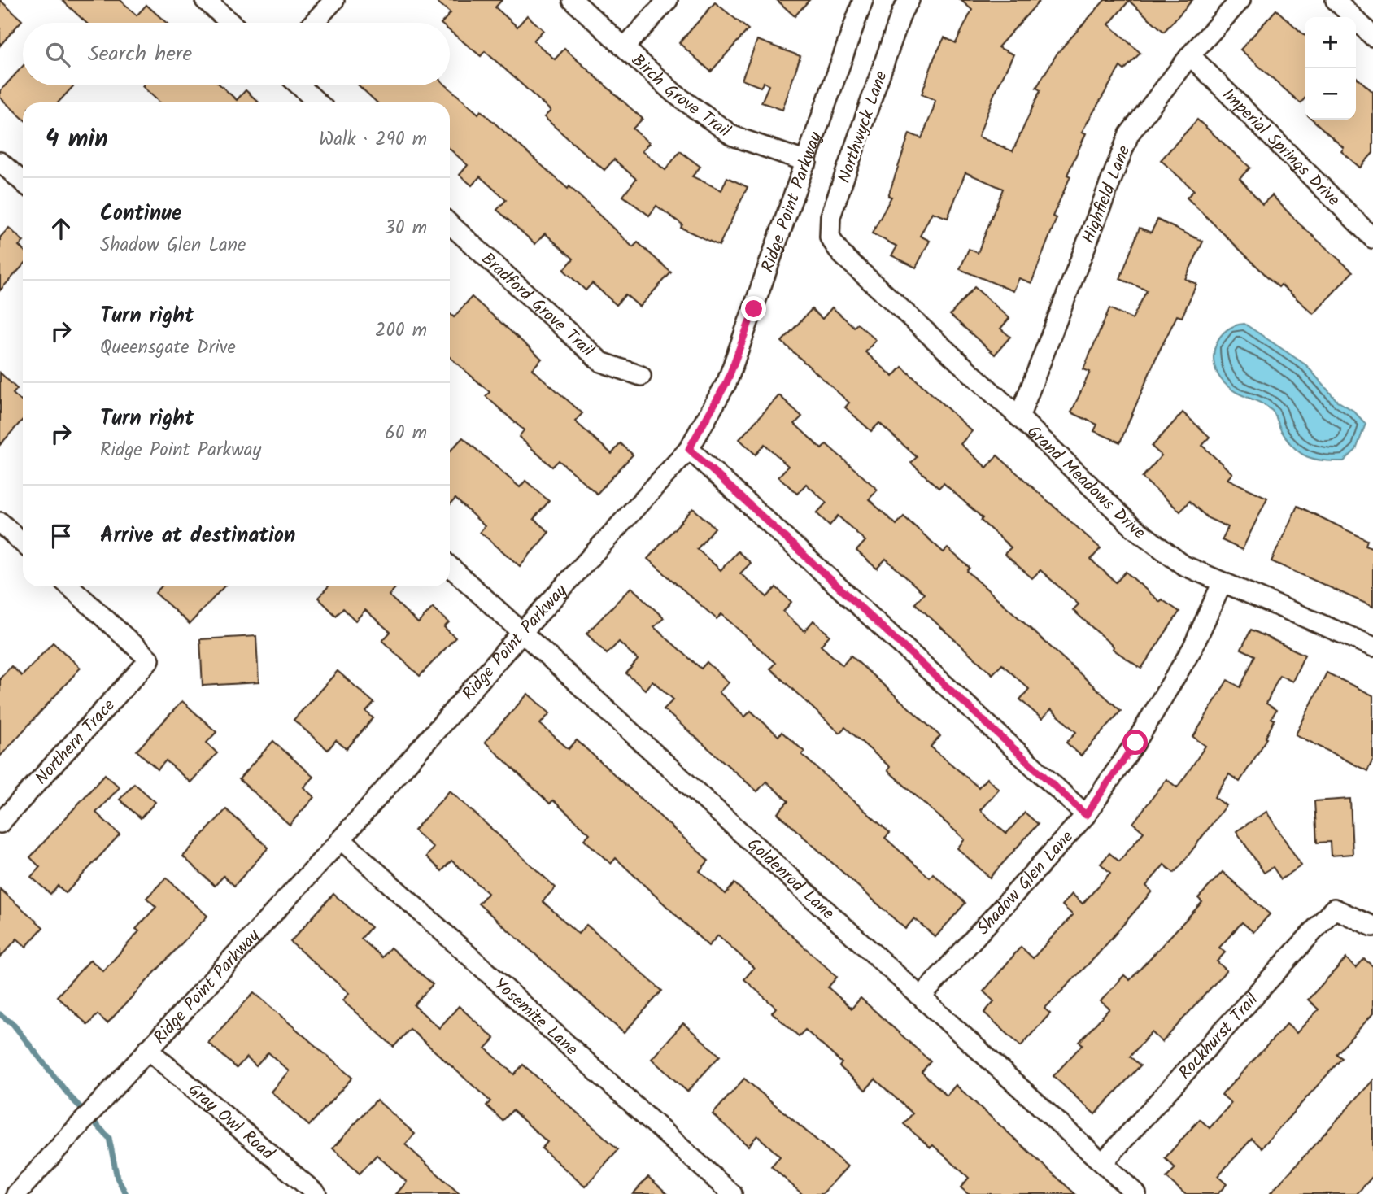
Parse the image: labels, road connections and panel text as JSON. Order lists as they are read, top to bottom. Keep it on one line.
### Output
{"streets":{"street":["Birch Grove Trail","Northwyck Lane","Imperial Springs Drive","Highfield Lane","Ridge Point Parkway","Bradford Grove Trail","Grand Meadows Drive","Northern Trace","Goldenrod Lane","Shadow Glen Lane","Yosemite Lane","Rockhurst Trail","Gray Owl Road"]},"crossings":[["Birch Grove Trail","Ridge Point Parkway"],["Northwyck Lane","Grand Meadows Drive"],["Imperial Springs Drive","Highfield Lane"],["Highfield Lane","Grand Meadows Drive"],["Ridge Point Parkway","Goldenrod Lane"],["Ridge Point Parkway","Yosemite Lane"],["Ridge Point Parkway","Gray Owl Road"],["Grand Meadows Drive","Shadow Glen Lane"],["Goldenrod Lane","Shadow Glen Lane"],["Goldenrod Lane","Rockhurst Trail"]],"page":{"map_buttons":["+","−"],"search":"Search here","heading":["4 min","Walk · 290 m"],"list":[["Continue","Shadow Glen Lane","30 m"],["Turn right","Queensgate Drive","200 m"],["Turn right","Ridge Point Parkway","60 m"],"Arrive at destination"]}}
